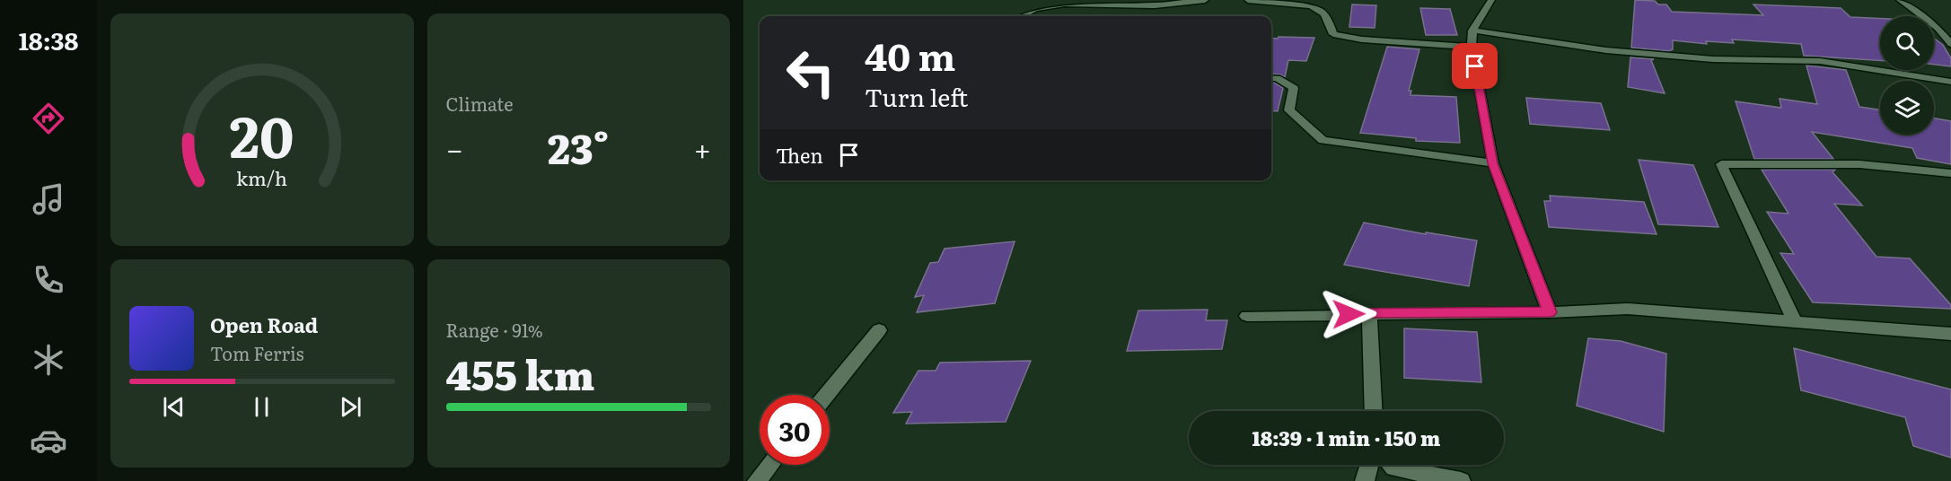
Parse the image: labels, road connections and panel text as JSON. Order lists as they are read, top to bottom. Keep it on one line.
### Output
{"page":{"tabs":"18:38","tile":["Climate",["Range · 91%","455 km"]],"turn":["40 m","Turn left"],"heat":["−","23°","+"],"then":"Then","song":["Open Road","Tom Ferris"],"limit":"30","trip":"18:39 · 1 min · 150 m","gauge":["20","km/h"]}}
